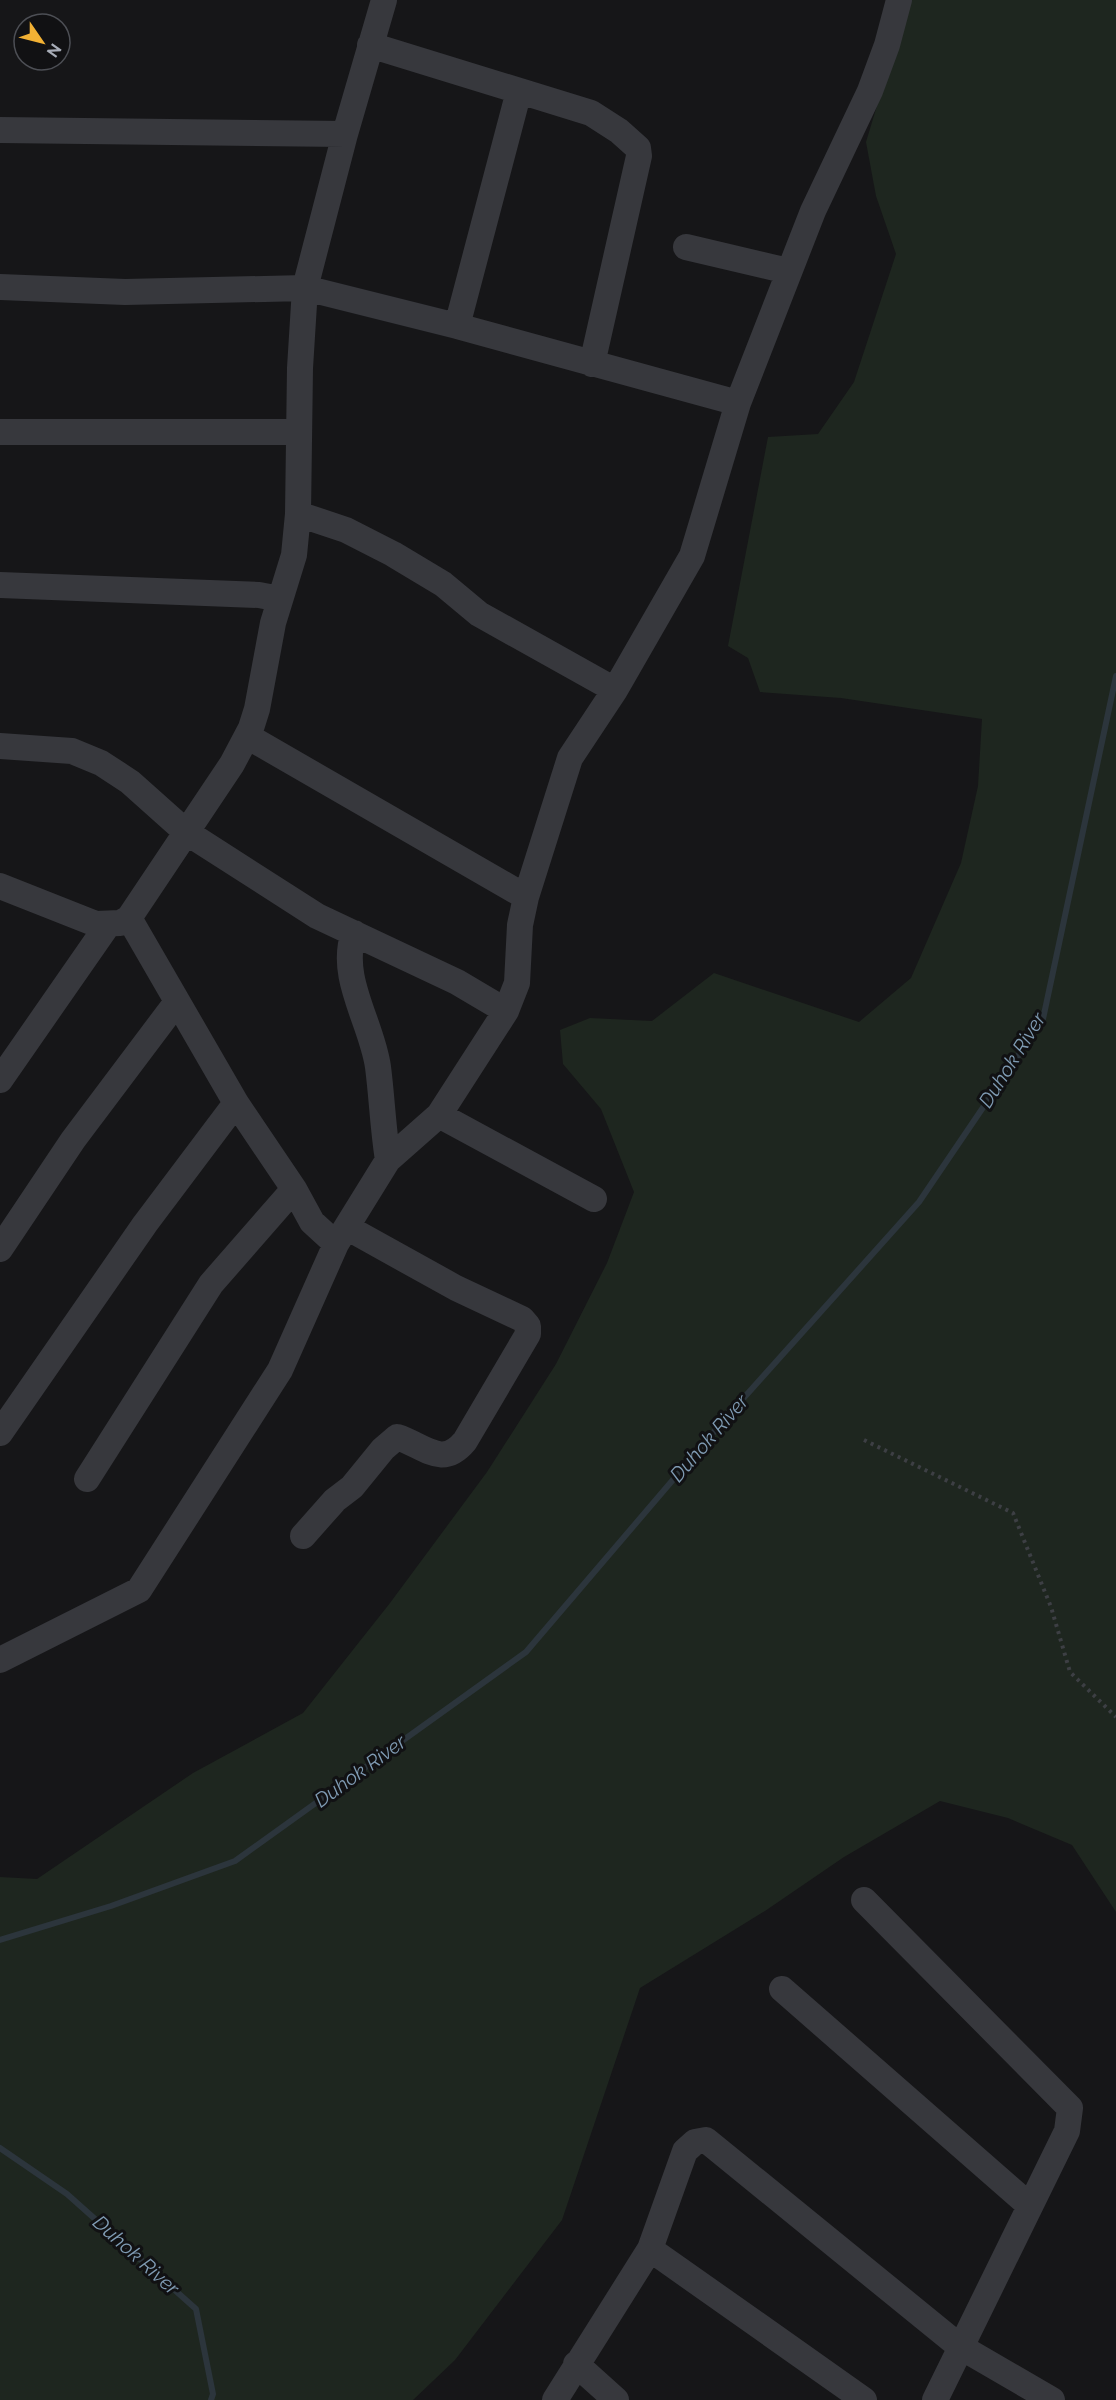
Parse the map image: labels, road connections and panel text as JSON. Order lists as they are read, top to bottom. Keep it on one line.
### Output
{"water":["Duhok River"],"north":"bottom right"}
